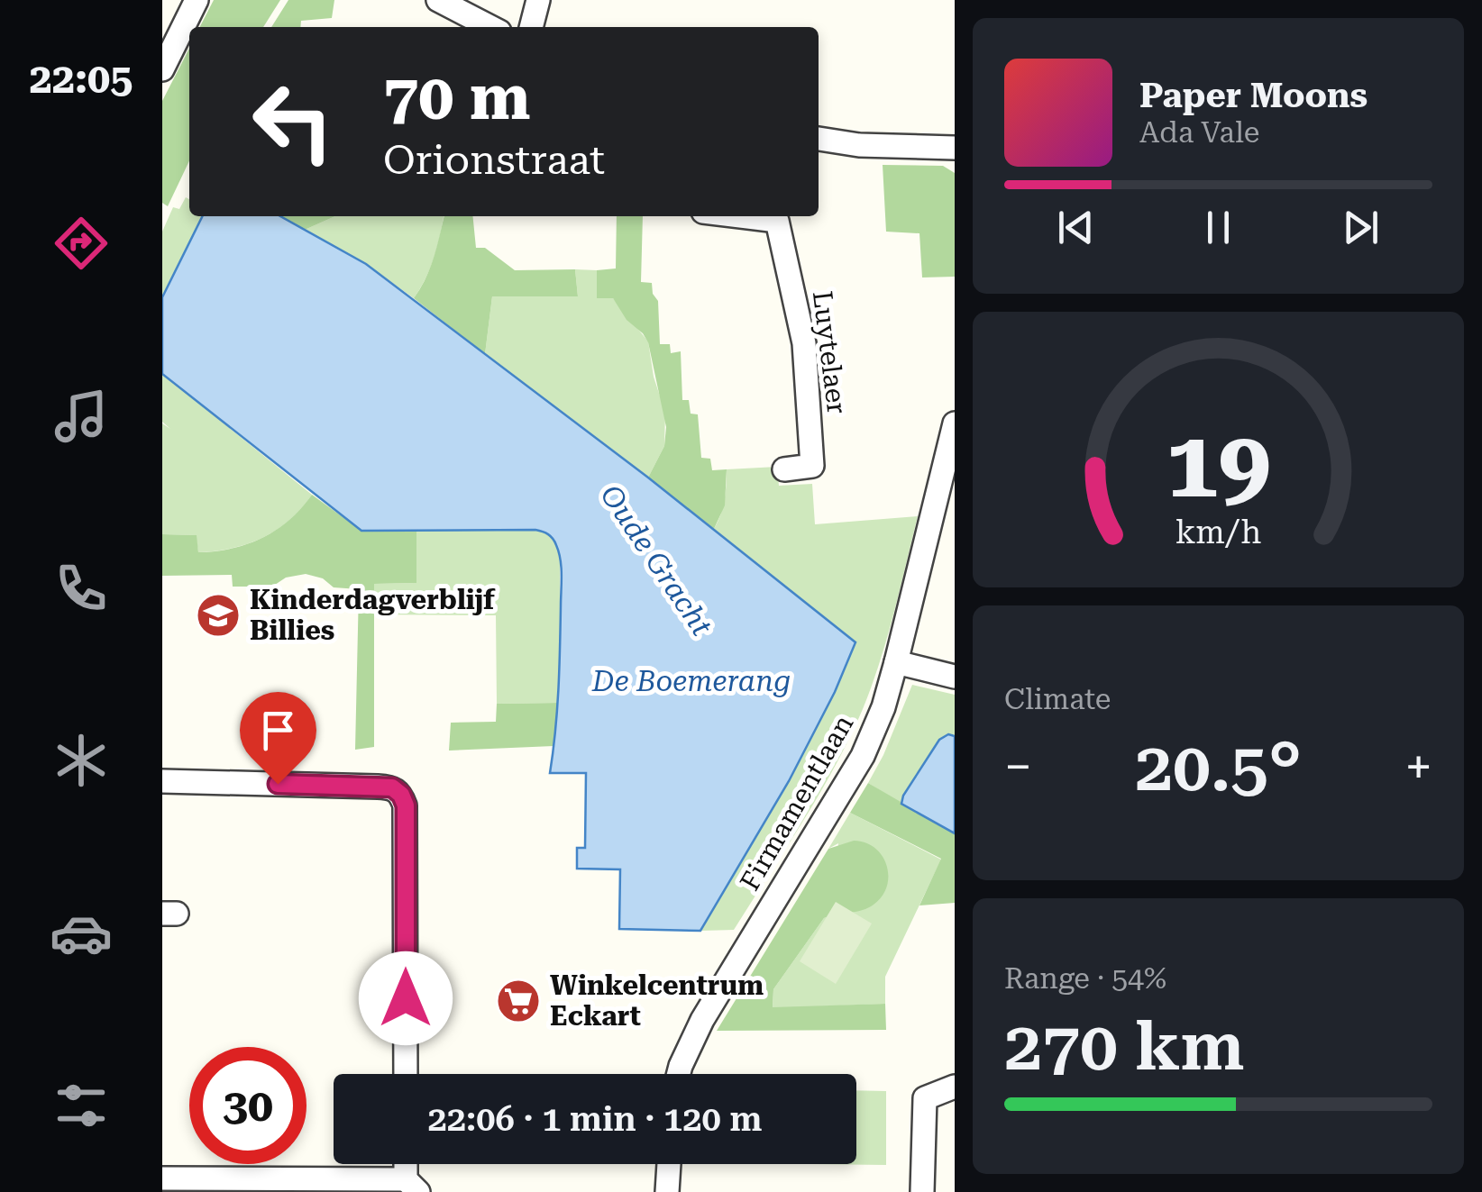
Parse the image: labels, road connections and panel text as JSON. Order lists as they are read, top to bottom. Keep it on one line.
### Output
{"streets":{"street":["Luytelaer","Firmamentlaan"]},"water":["Oude Gracht","De Boemerang"],"places":{"school or university":["Kinderdagverblijf Billies"],"supermarket":["Winkelcentrum Eckart"]},"page":{"tabs":"22:05","turn":["70 m","Orionstraat"],"song":["Paper Moons","Ada Vale"],"tile":["Climate",["Range · 54%","270 km"]],"heat":["−","20.5°","+"],"limit":"30","trip":"22:06 · 1 min · 120 m","gauge":["19","km/h"]}}
